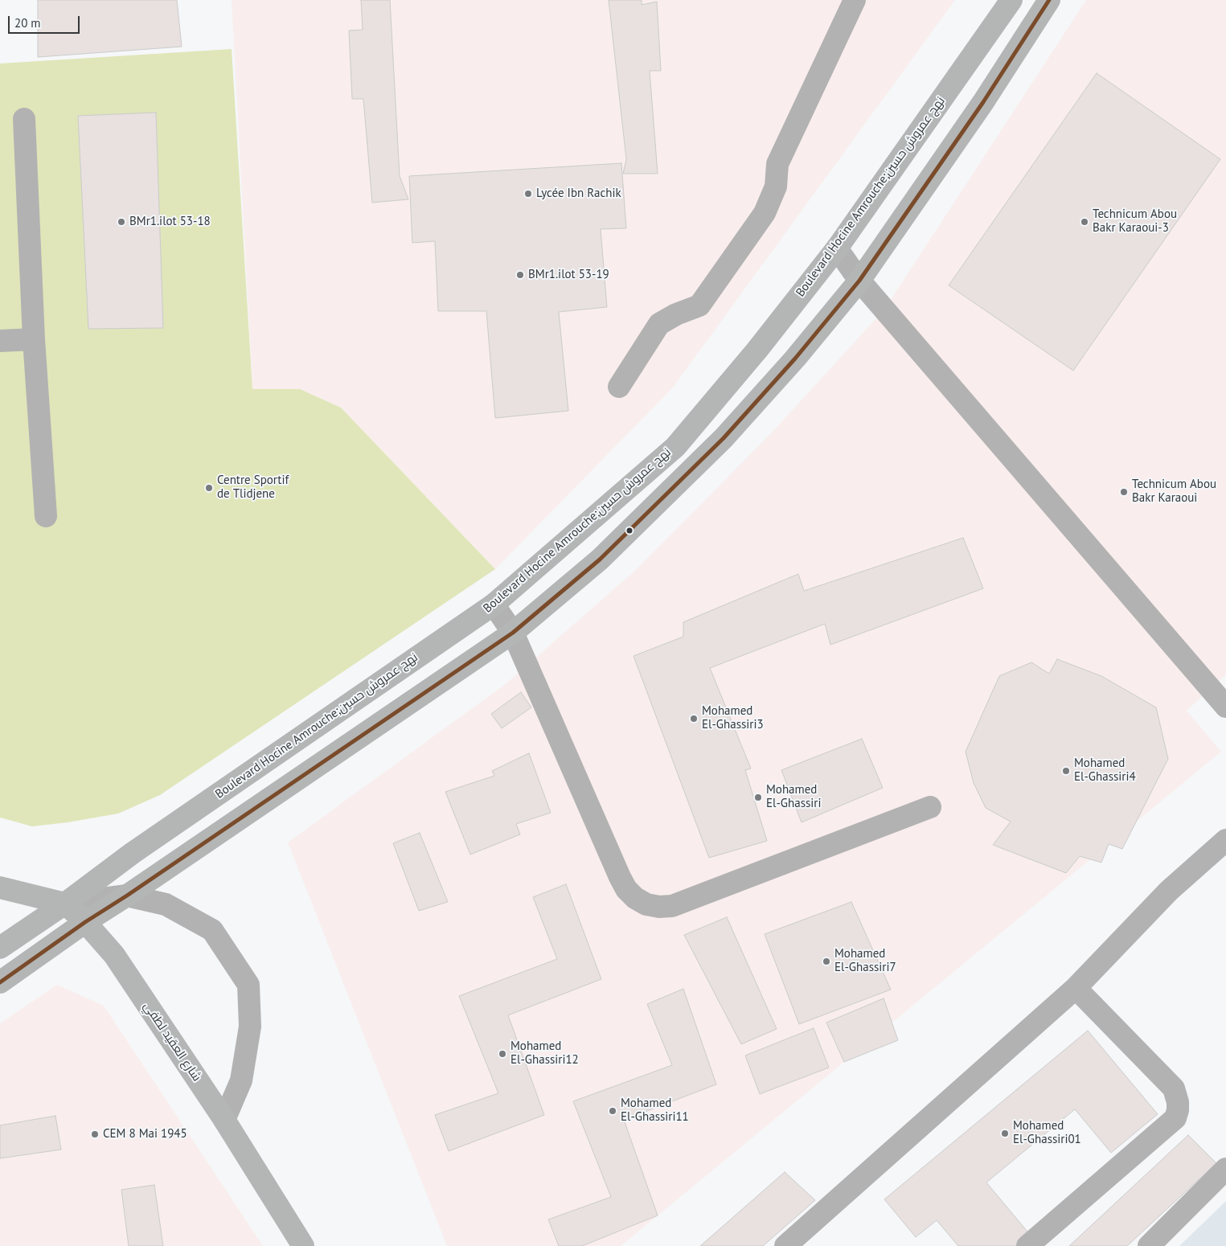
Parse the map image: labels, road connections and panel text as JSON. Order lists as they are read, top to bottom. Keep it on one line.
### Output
{"streets":{"main road":["Boulevard Hocine Amrouche;نهج عمروش حسين","شارع العقيد لطفي"]},"crossings":[["Boulevard Hocine Amrouche;نهج عمروش حسين","شارع العقيد لطفي"]],"places":["Lycée Ibn Rachik","BMr1.ilot 53-18","Technicum Abou Bakr Karaoui-3","BMr1.ilot 53-19","Centre Sportif de Tlidjene","Technicum Abou Bakr Karaoui","Mohamed El-Ghassiri3","Mohamed El-Ghassiri4","Mohamed El-Ghassiri","Mohamed El-Ghassiri7","Mohamed El-Ghassiri12","Mohamed El-Ghassiri11","Mohamed El-Ghassiri01","CEM 8 Mai 1945"],"scale_bar":"20 m"}
